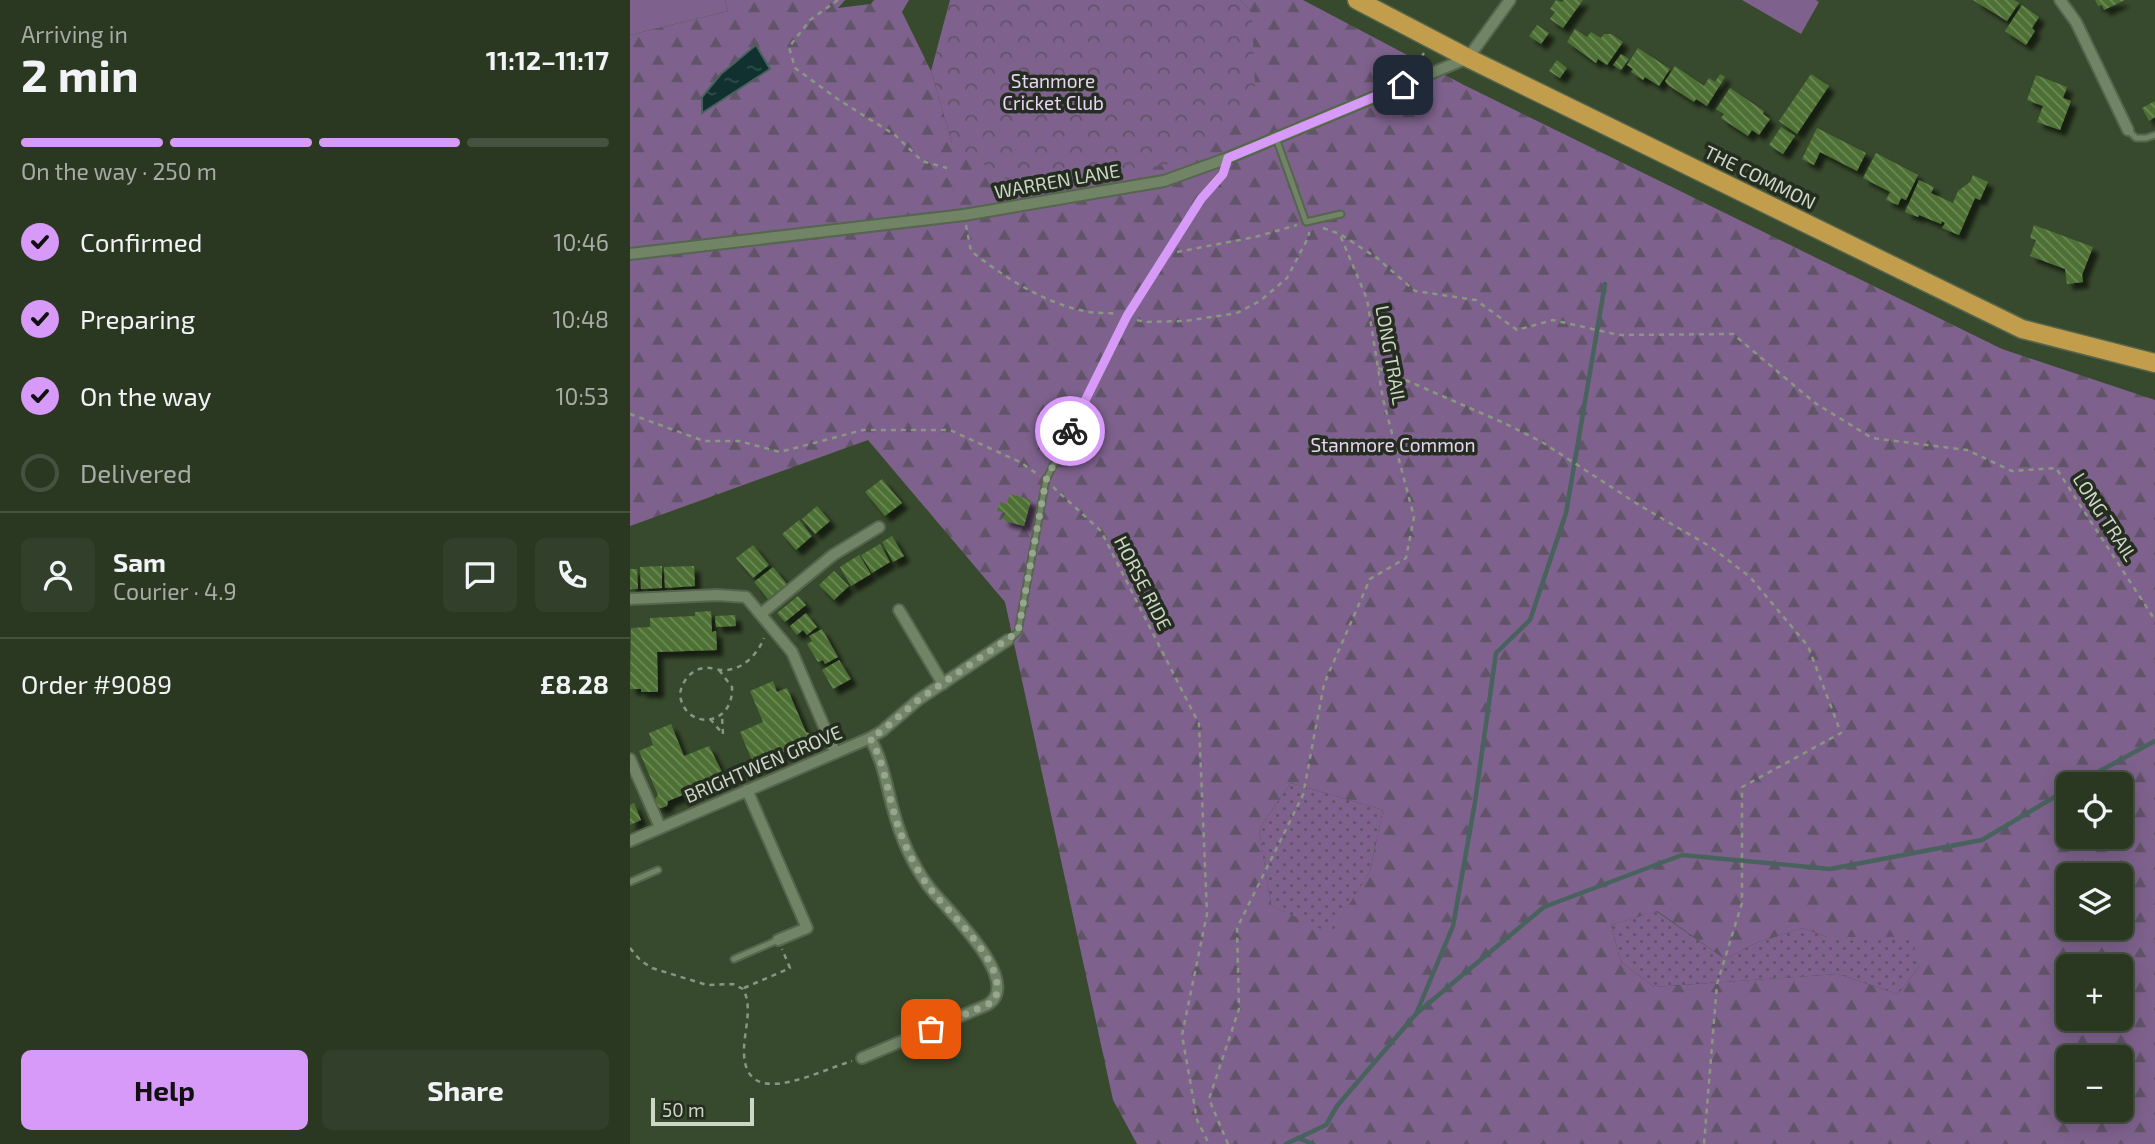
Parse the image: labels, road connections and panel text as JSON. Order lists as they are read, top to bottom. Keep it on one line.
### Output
{"streets":{"main road":["THE COMMON"],"street":["WARREN LANE","BRIGHTWEN GROVE"],"path":["LONG TRAIL","HORSE RIDE"]},"crossings":[["THE COMMON","WARREN LANE"]],"parks":["Stanmore Cricket Club","Stanmore Common"],"scale_bar":"50 m","page":{"heading":["2 min","Arriving in","11:12–11:17"],"panel":["Sam","Courier · 4.9","Order #9089","£8.28"],"bar":"On the way · 250 m","list":[["Confirmed","10:46"],["Preparing","10:48"],["On the way","10:53"],"Delivered"],"map_buttons":["+","−"],"buttons":["Help","Share"],"scale":"50 m"}}
